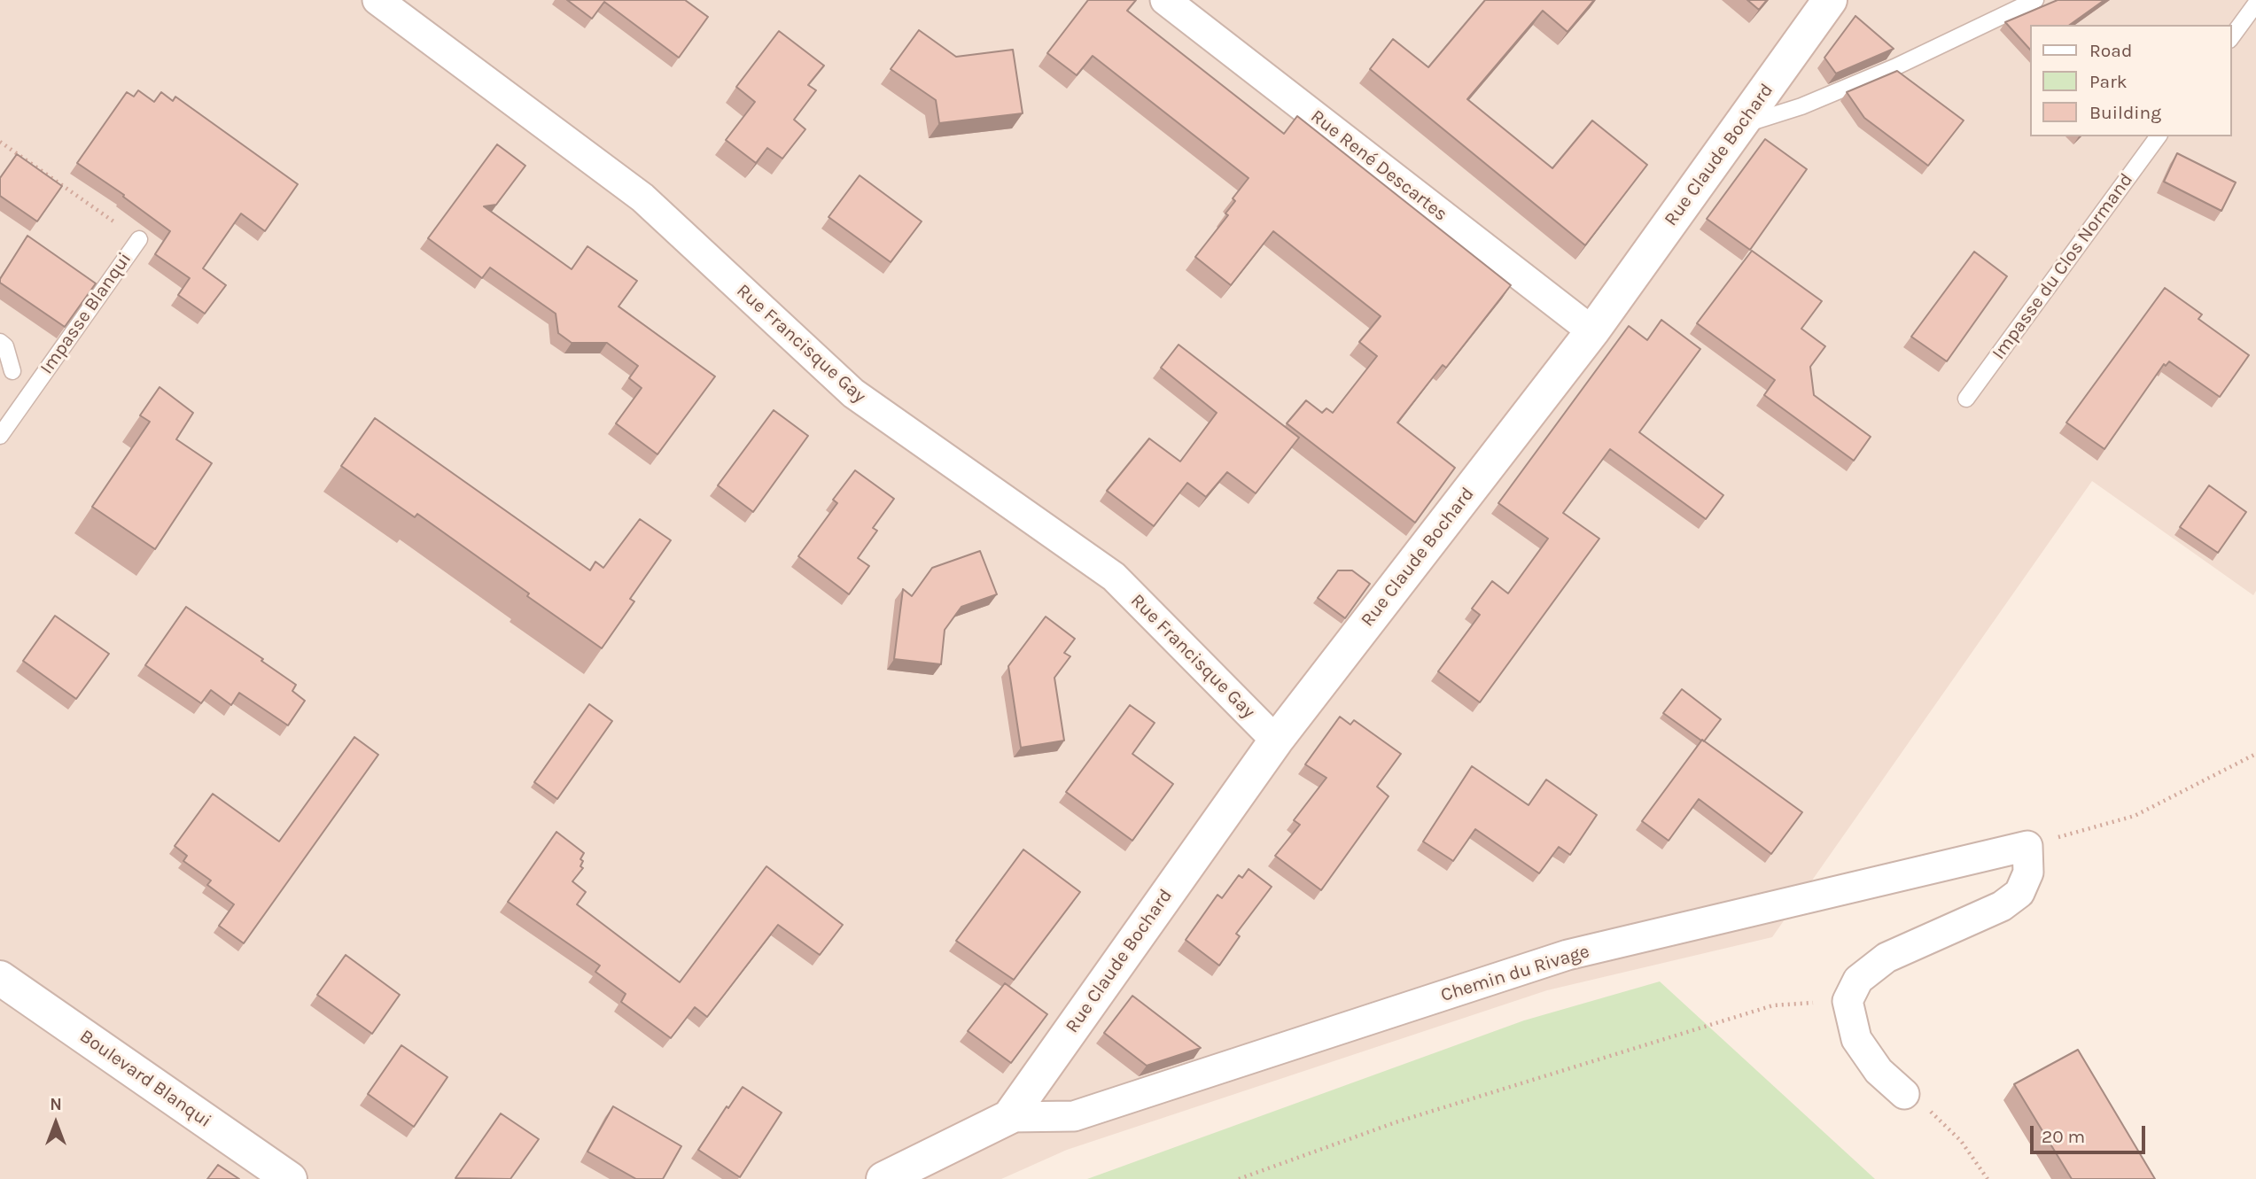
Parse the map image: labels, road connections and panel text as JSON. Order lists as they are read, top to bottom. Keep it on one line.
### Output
{"streets":{"main road":["Rue Claude Bochard","Boulevard Blanqui"],"street":["Rue René Descartes","Rue Francisque Gay","Chemin du Rivage"],"lane":["Impasse du Clos Normand","Impasse Blanqui"]},"crossings":[["Rue Claude Bochard","Rue René Descartes"],["Rue Claude Bochard","Rue Francisque Gay"],["Rue Claude Bochard","Chemin du Rivage"]],"legend":["Road","Park","Building"],"scale_bar":"20 m","north":"top"}
